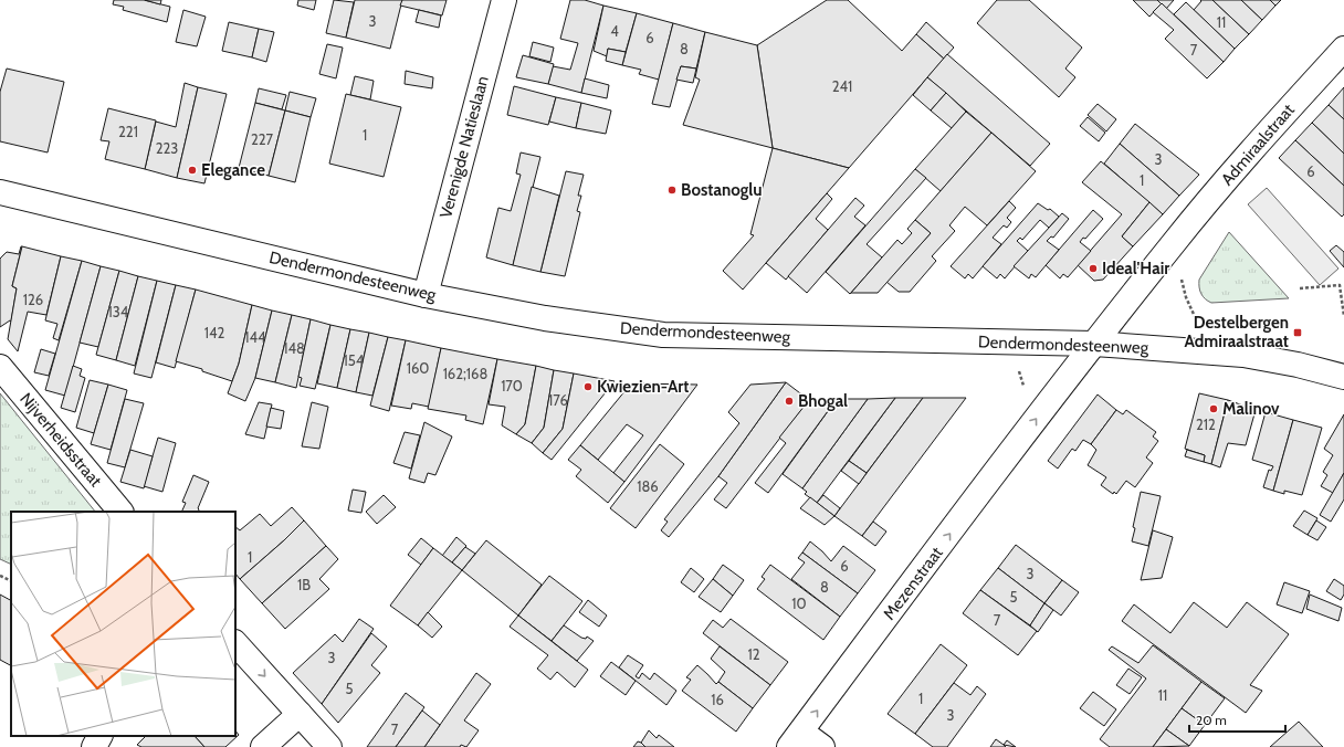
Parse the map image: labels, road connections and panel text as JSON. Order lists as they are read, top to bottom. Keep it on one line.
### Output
{"streets":{"street":["Admiraalstraat","Verenigde Natieslaan","Dendermondesteenweg","Nijverheidsstraat","Mezenstraat"]},"crossings":[["Admiraalstraat","Dendermondesteenweg"],["Admiraalstraat","Mezenstraat"],["Verenigde Natieslaan","Dendermondesteenweg"],["Dendermondesteenweg","Mezenstraat"]],"one_way":["Mezenstraat"],"places":{"other":["Elegance","Bostanoglu","Ideal'Hair","Kwiezien-Art","Bhogal","Malinov"],"transit":["Destelbergen Admiraalstraat"]},"house_numbers":["3","11","4","6","8","7","241","221","1","227","223","3","6","1","126","134","142","144","148","154","160","162;168","170","176","212","186","1","6","3","1B","8","5","10","7","12","3","5","11","1","16","3","7"],"scale_bar":"20 m"}
